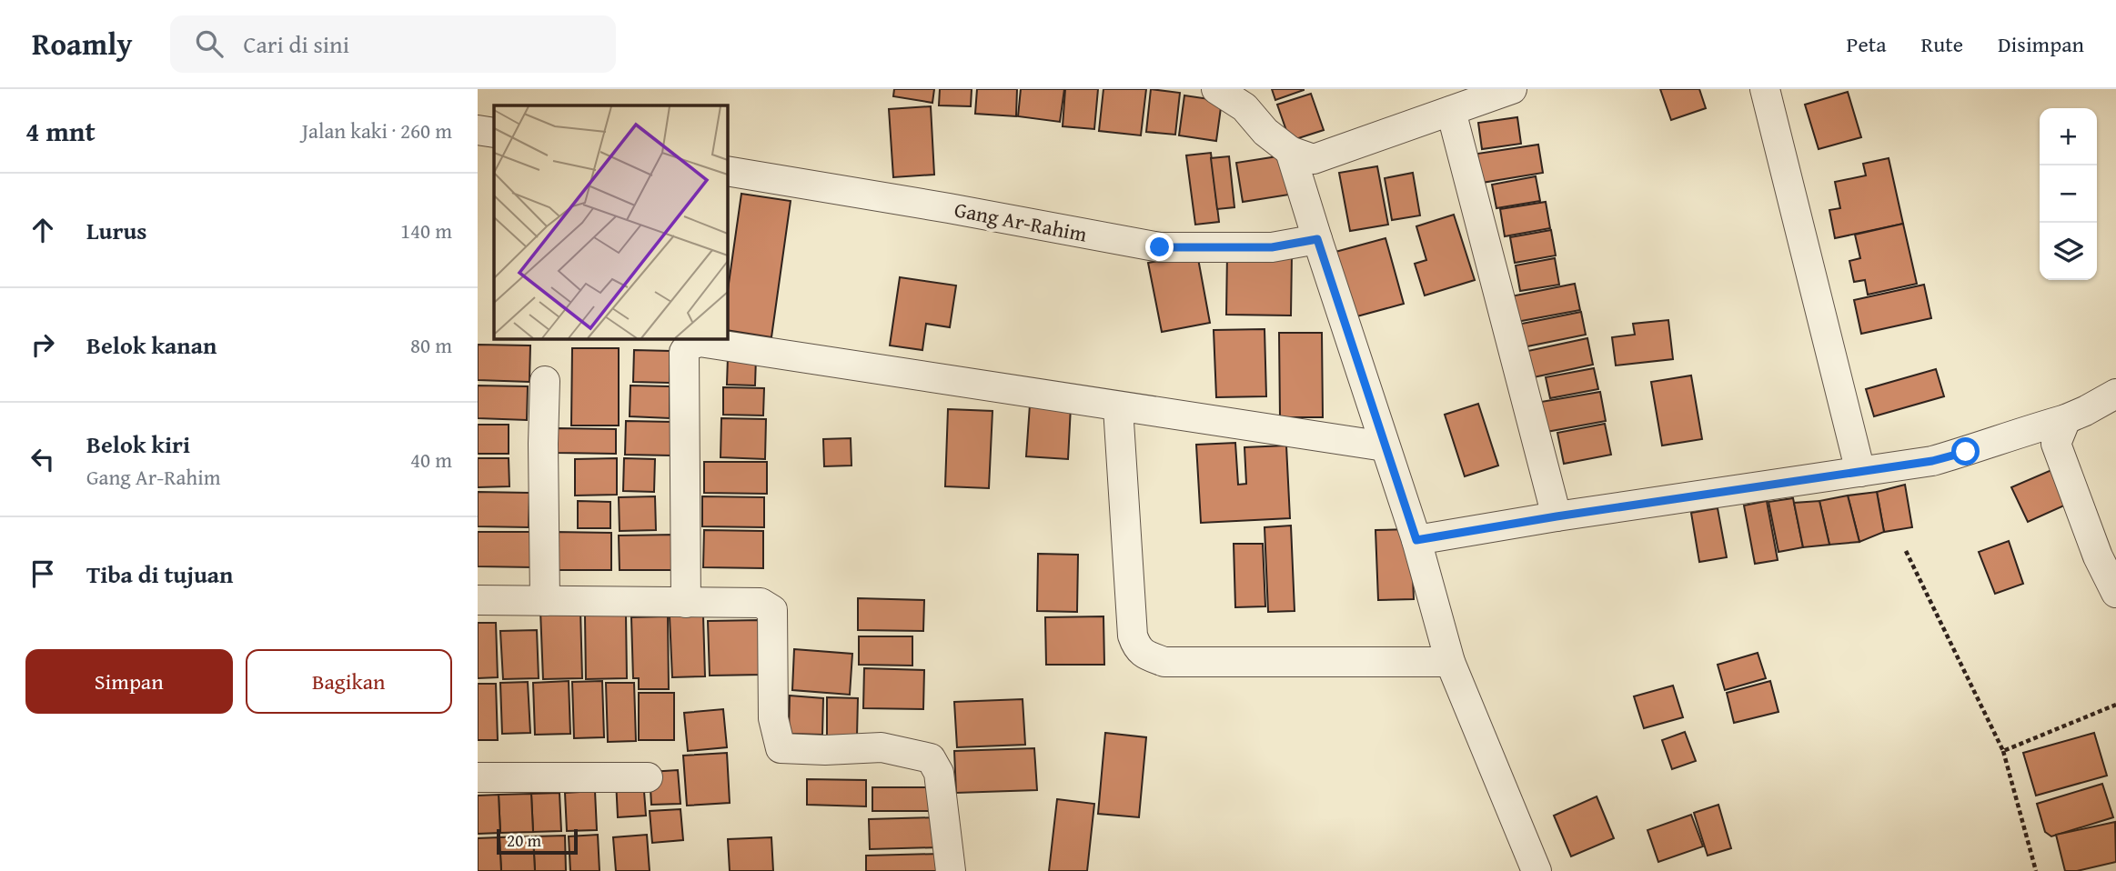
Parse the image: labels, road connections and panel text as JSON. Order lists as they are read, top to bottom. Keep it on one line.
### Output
{"streets":{"street":["Gang Ar-Rahim"]},"scale_bar":"20 m","page":{"header":"Roamly","search":"Cari di sini","nav":["Peta","Rute","Disimpan"],"heading":["4 mnt","Jalan kaki · 260 m"],"map_buttons":["+","−"],"list":[["Lurus","140 m"],["Belok kanan","80 m"],["Belok kiri","Gang Ar-Rahim","40 m"],"Tiba di tujuan"],"buttons":["Simpan","Bagikan"],"scale":"20 m"}}
